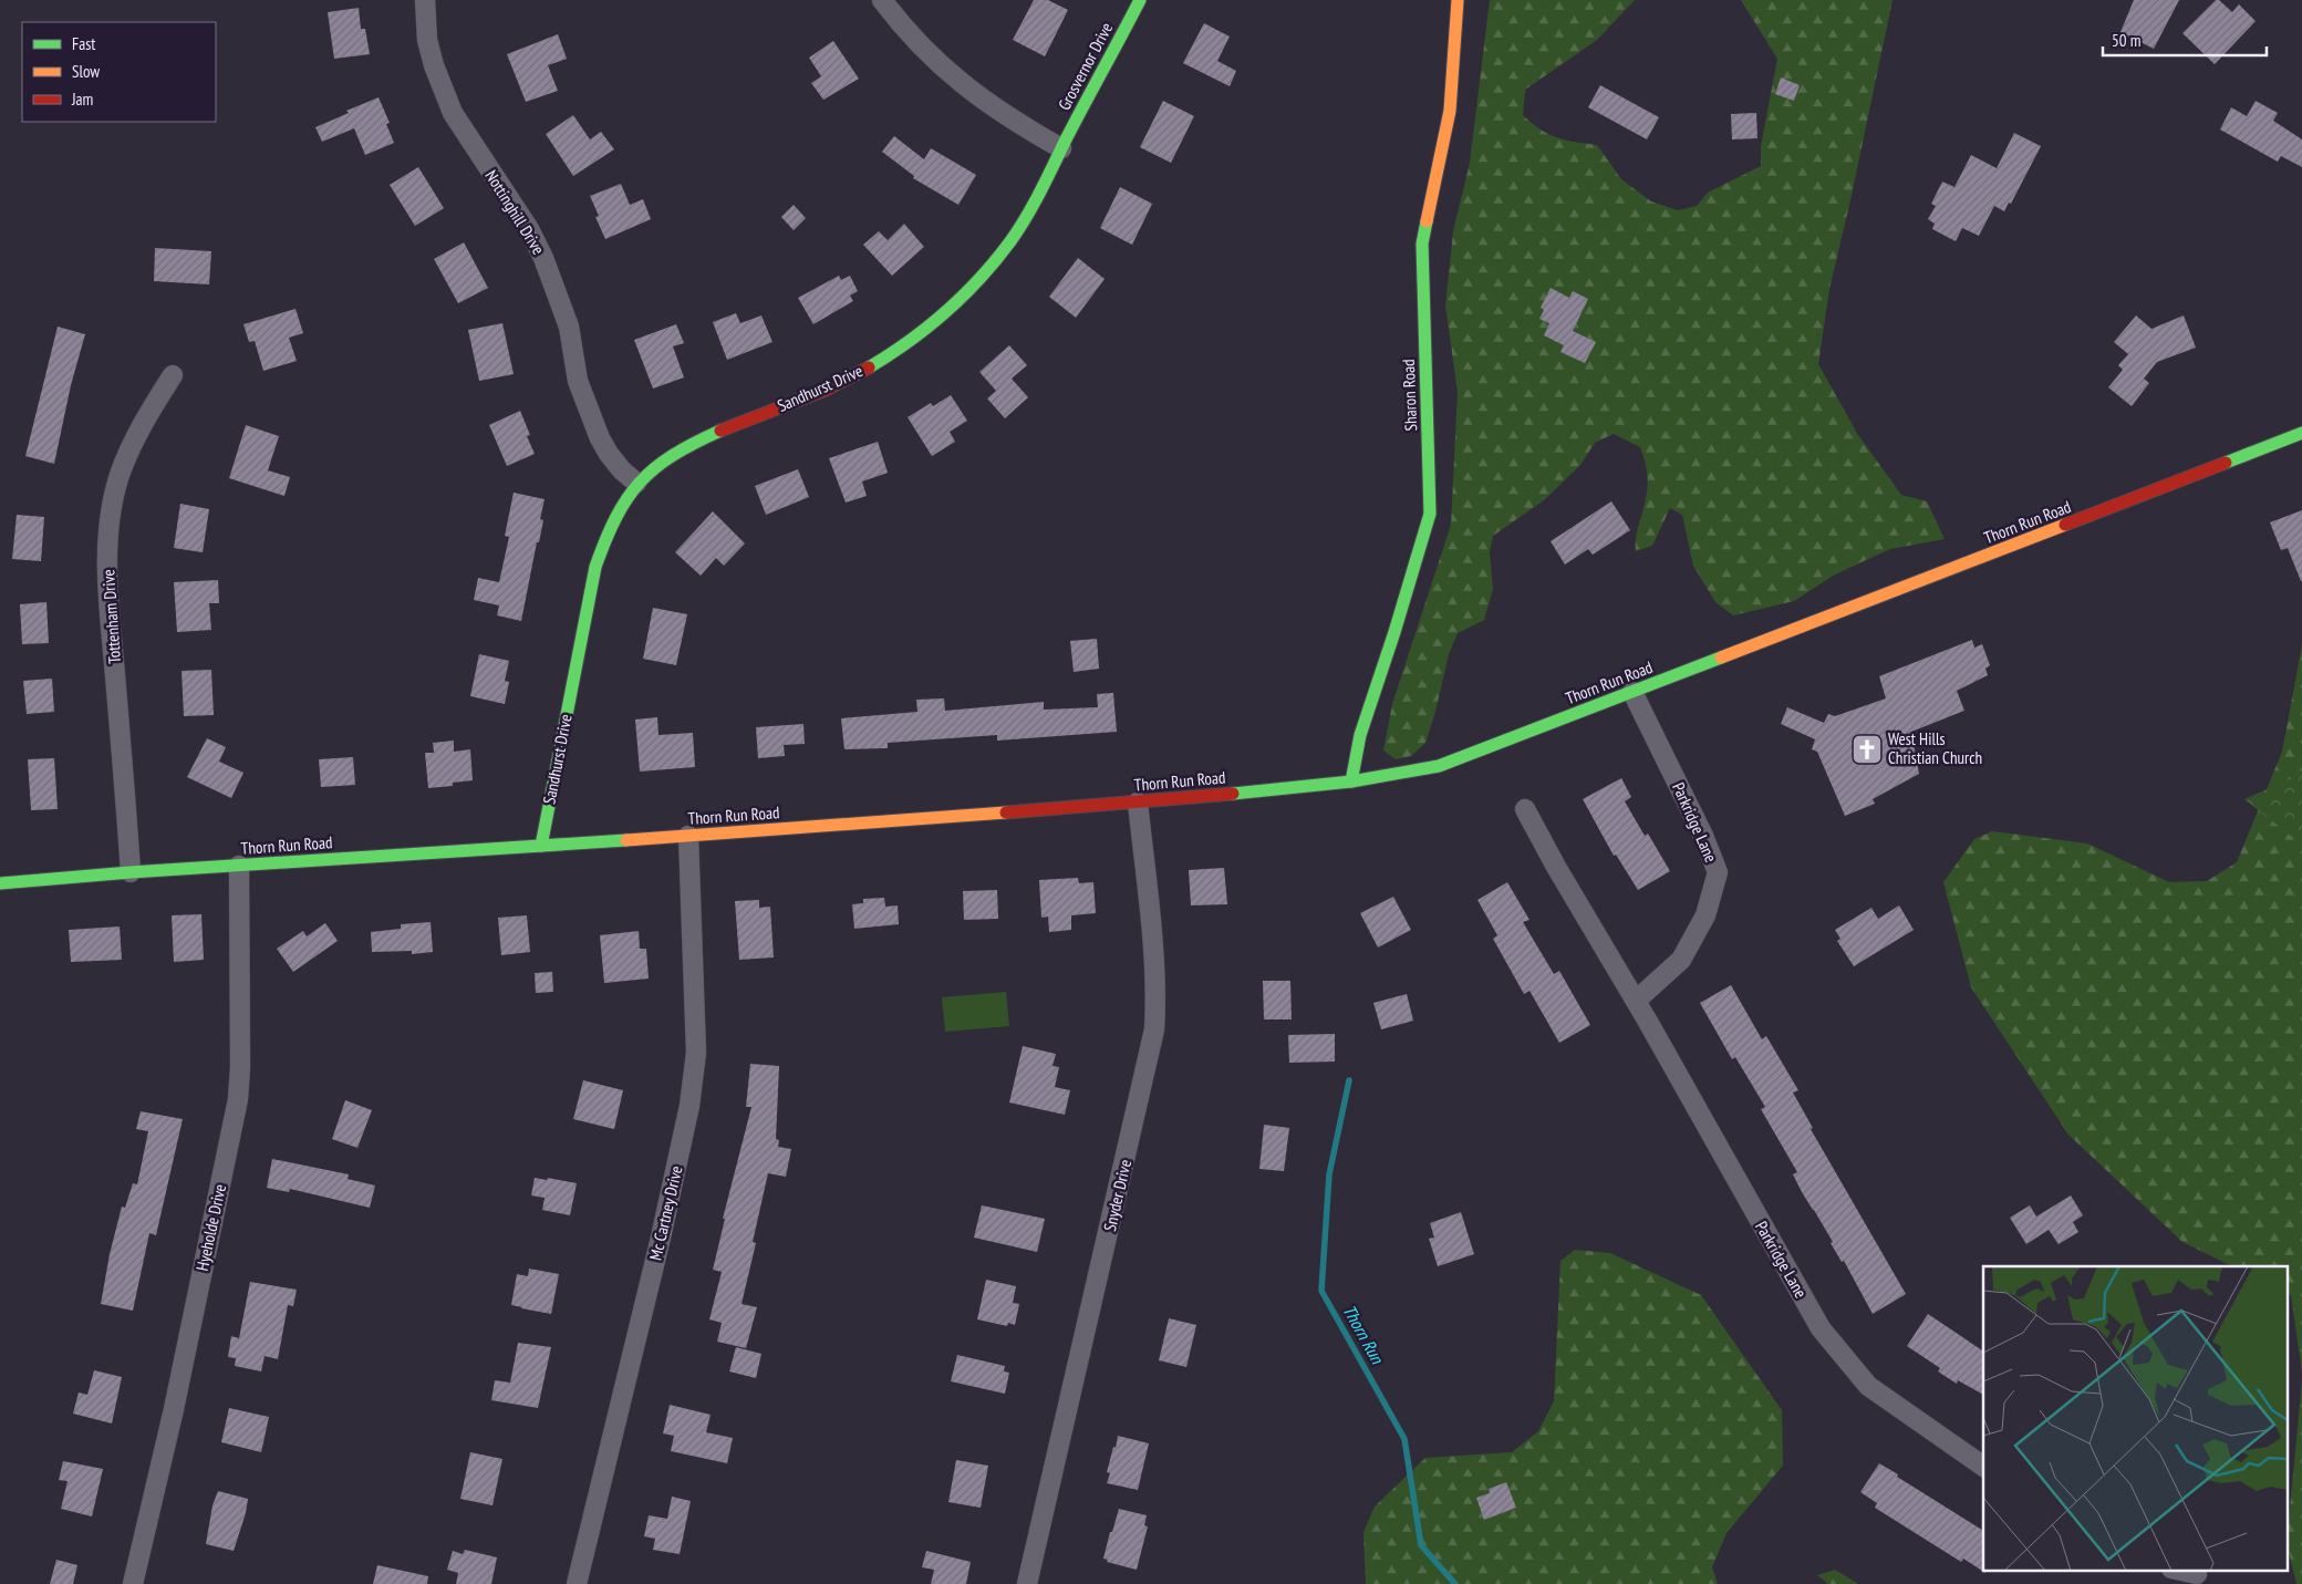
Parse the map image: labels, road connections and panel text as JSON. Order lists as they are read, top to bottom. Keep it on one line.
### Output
{"streets":{"street":["Grosvernor Drive","Nottinghill Drive","Sandhurst Drive","Sharon Road","Thorn Run Road","Tottenham Drive","Parkridge Lane","Snyder Drive","Mc Cartney Drive","Hyeholde Drive"]},"crossings":[["Grosvernor Drive","Sandhurst Drive"],["Nottinghill Drive","Sandhurst Drive"],["Sandhurst Drive","Thorn Run Road"],["Sharon Road","Thorn Run Road"],["Thorn Run Road","Tottenham Drive"],["Thorn Run Road","Parkridge Lane"],["Thorn Run Road","Snyder Drive"],["Thorn Run Road","Mc Cartney Drive"],["Thorn Run Road","Hyeholde Drive"]],"water":["Thorn Run"],"places":{"church":["West Hills Christian Church"]},"legend":["Fast","Slow","Jam"],"scale_bar":"50 m"}
